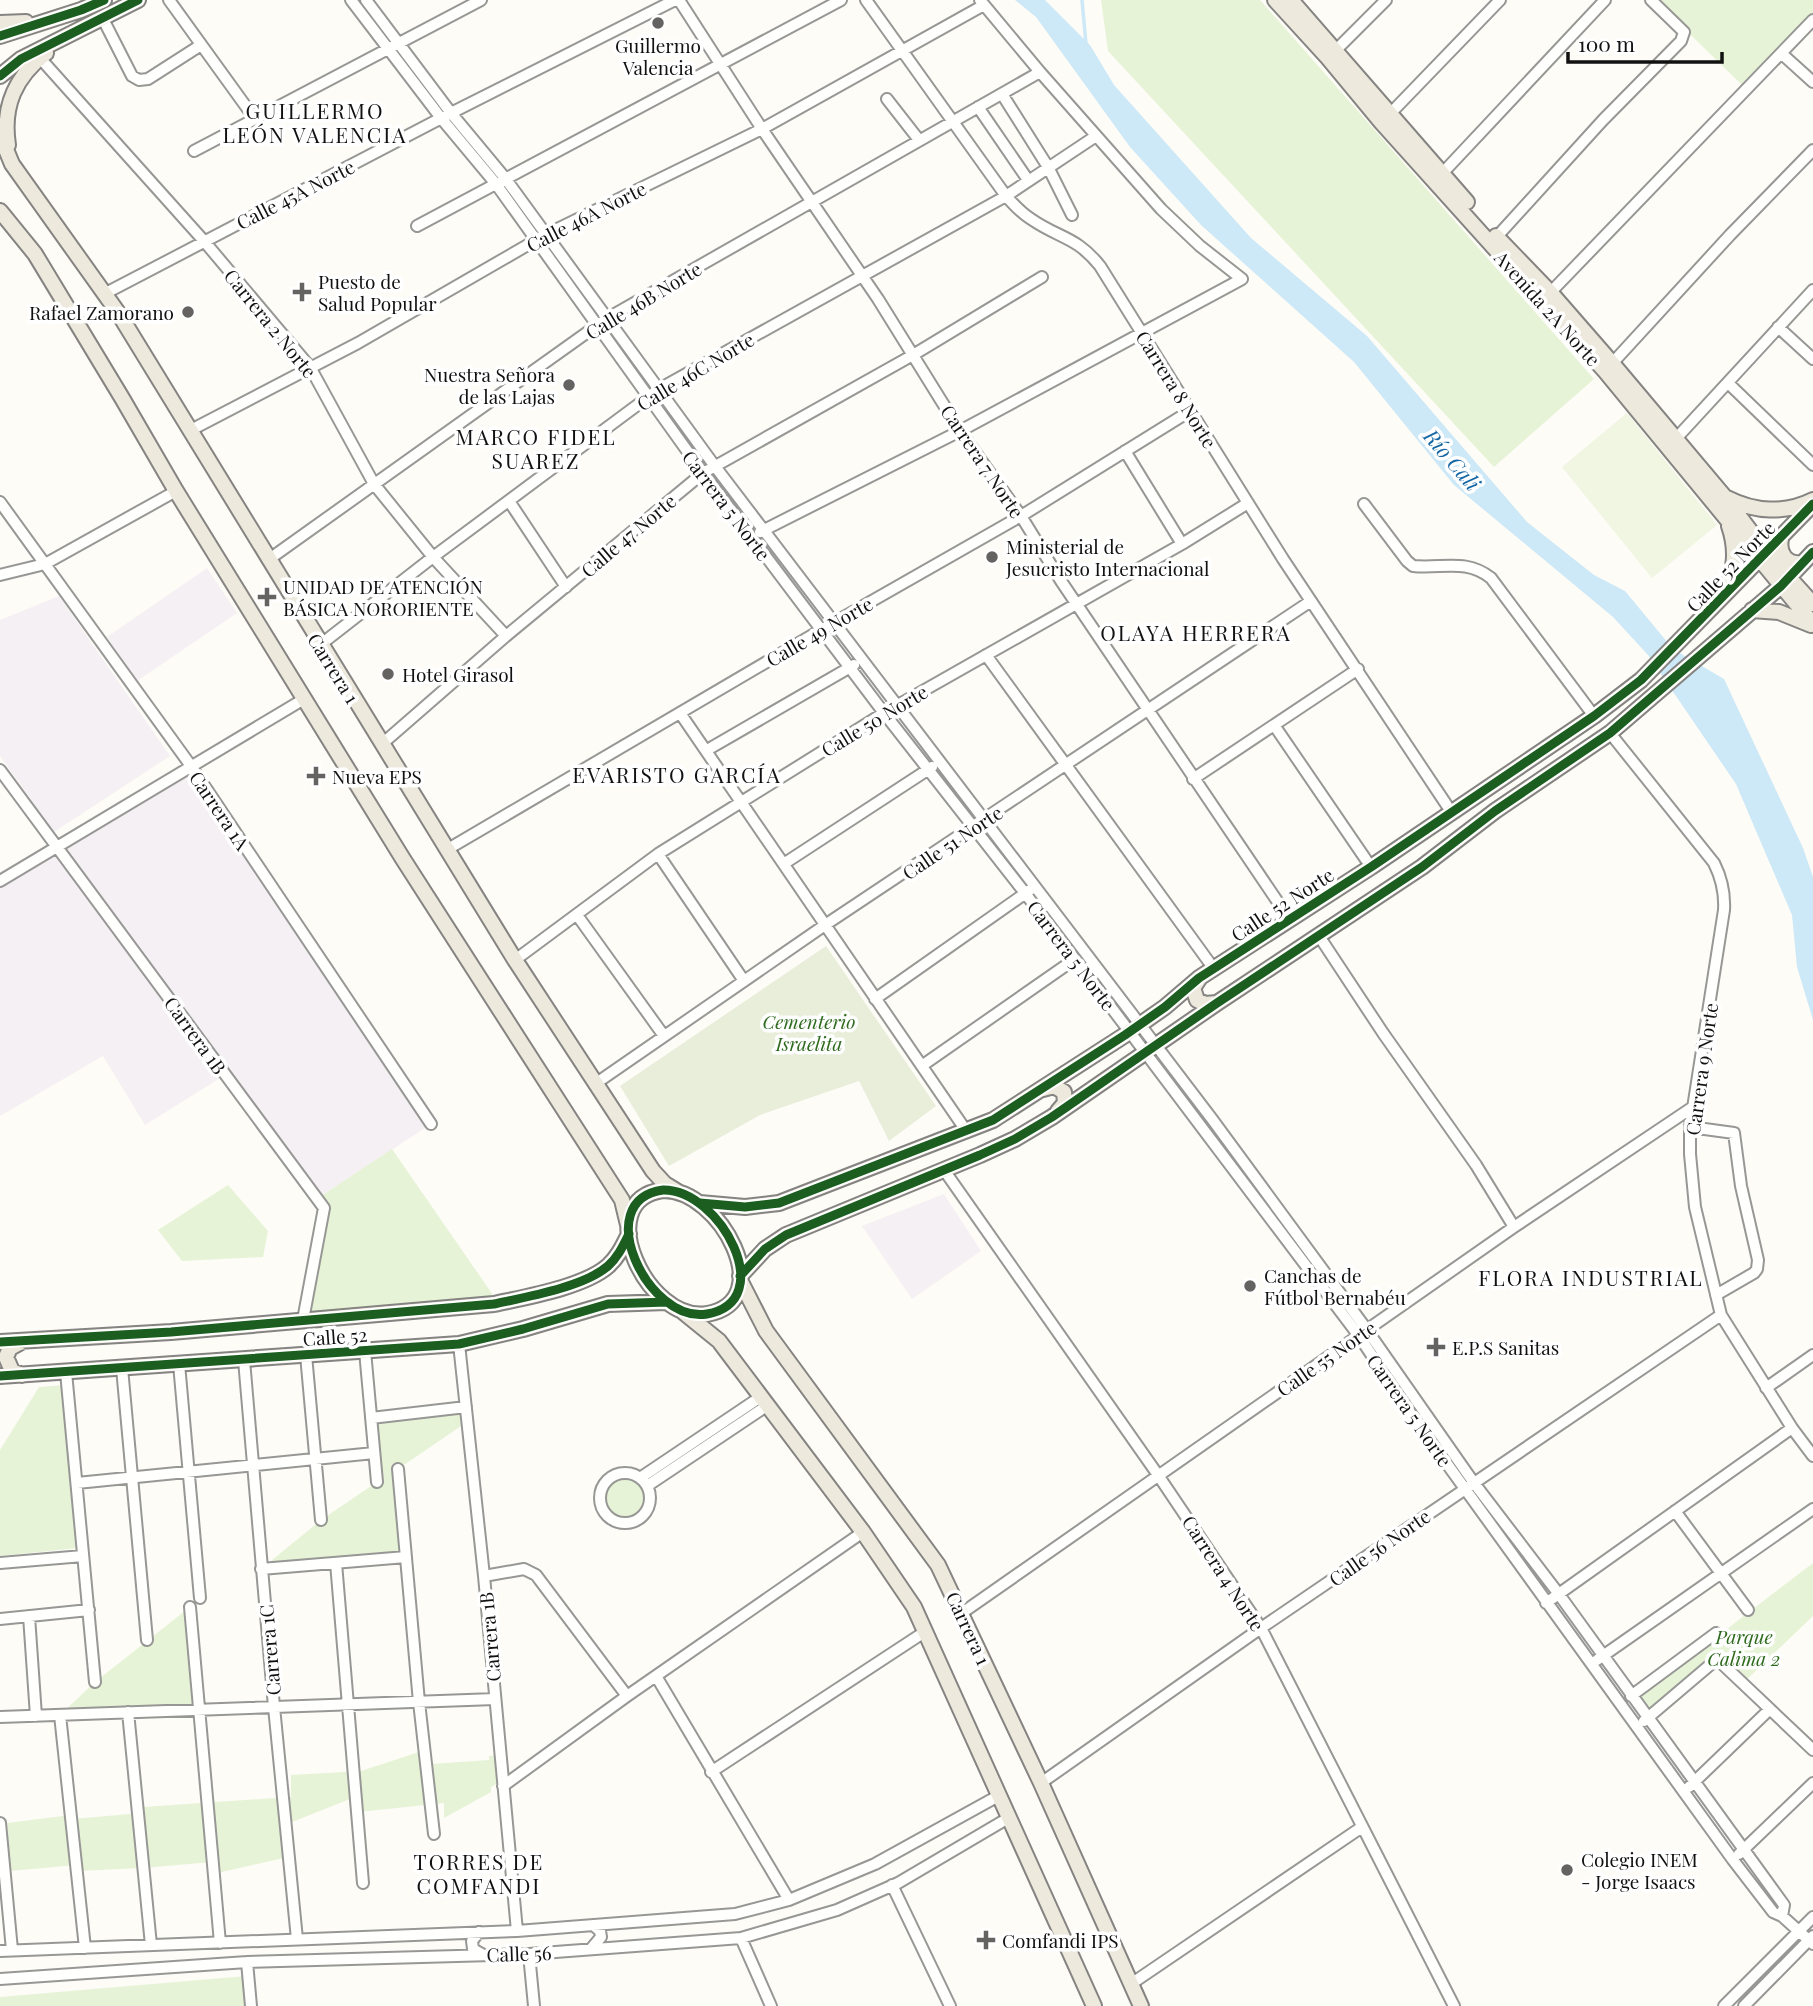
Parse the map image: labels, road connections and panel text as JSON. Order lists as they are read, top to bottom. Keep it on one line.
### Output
{"streets":{"main road":["Avenida 2A Norte","Calle 52 Norte","Carrera 1","Calle 52"],"street":["Calle 45A Norte","Calle 46A Norte","Calle 46B Norte","Carrera 2 Norte","Calle 46C Norte","Carrera 8 Norte","Carrera 7 Norte","Carrera 5 Norte","Calle 47 Norte","Calle 49 Norte","Calle 50 Norte","Carrera 1A","Calle 51 Norte","Carrera 1B","Carrera 9 Norte","Calle 55 Norte","Calle 56 Norte","Carrera 4 Norte","Carrera 1C","Calle 56"]},"crossings":[["Calle 45A Norte","Carrera 2 Norte"],["Calle 45A Norte","Carrera 7 Norte"],["Calle 45A Norte","Carrera 5 Norte"],["Calle 45A Norte","Carrera 1"],["Calle 46A Norte","Carrera 2 Norte"],["Calle 46A Norte","Carrera 8 Norte"],["Calle 46A Norte","Carrera 7 Norte"],["Calle 46A Norte","Carrera 5 Norte"],["Calle 46A Norte","Carrera 1"],["Calle 46B Norte","Carrera 2 Norte"],["Calle 46B Norte","Carrera 8 Norte"],["Calle 46B Norte","Carrera 7 Norte"],["Calle 46B Norte","Carrera 5 Norte"],["Calle 46B Norte","Carrera 1"],["Avenida 2A Norte","Calle 52 Norte"],["Carrera 2 Norte","Calle 46C Norte"],["Carrera 2 Norte","Calle 47 Norte"],["Calle 46C Norte","Carrera 8 Norte"],["Calle 46C Norte","Carrera 7 Norte"],["Calle 46C Norte","Carrera 5 Norte"],["Calle 46C Norte","Carrera 1"],["Carrera 8 Norte","Calle 52 Norte"],["Carrera 8 Norte","Calle 49 Norte"],["Carrera 8 Norte","Calle 50 Norte"],["Carrera 8 Norte","Calle 51 Norte"],["Carrera 7 Norte","Calle 47 Norte"],["Carrera 7 Norte","Calle 52 Norte"],["Carrera 7 Norte","Calle 49 Norte"],["Carrera 7 Norte","Calle 50 Norte"],["Carrera 7 Norte","Calle 51 Norte"],["Carrera 5 Norte","Calle 47 Norte"],["Carrera 5 Norte","Calle 52 Norte"],["Carrera 5 Norte","Calle 49 Norte"],["Carrera 5 Norte","Calle 50 Norte"],["Carrera 5 Norte","Calle 51 Norte"],["Carrera 5 Norte","Calle 55 Norte"],["Carrera 5 Norte","Calle 56 Norte"],["Calle 47 Norte","Carrera 1"],["Calle 52 Norte","Carrera 1"],["Calle 52 Norte","Calle 52"],["Calle 49 Norte","Carrera 1"],["Carrera 1","Calle 50 Norte"],["Carrera 1","Calle 51 Norte"],["Carrera 1","Calle 52"],["Carrera 1","Calle 55 Norte"],["Carrera 1","Calle 56 Norte"],["Carrera 1B","Calle 52"],["Carrera 1B","Calle 56"],["Carrera 9 Norte","Calle 55 Norte"],["Carrera 9 Norte","Calle 56 Norte"],["Calle 52","Carrera 1C"],["Calle 55 Norte","Carrera 4 Norte"],["Calle 56 Norte","Carrera 4 Norte"],["Carrera 1C","Calle 56"]],"districts":["GUILLERMO LEÓN VALENCIA","MARCO FIDEL SUAREZ","OLAYA HERRERA","EVARISTO GARCÍA","FLORA INDUSTRIAL","TORRES DE COMFANDI"],"water":["Río Cali"],"parks":["Cementerio Israelita","Parque Calima 2"],"places":{"other":["Guillermo Valencia","Rafael Zamorano","Nuestra Señora de las Lajas","Ministerial de Jesucristo Internacional","Hotel Girasol","Canchas de Fútbol Bernabéu","Colegio INEM - Jorge Isaacs"],"health":["Puesto de Salud Popular","UNIDAD DE ATENCIÓN BÁSICA NORORIENTE","Nueva EPS","E.P.S Sanitas","Comfandi IPS"]},"scale_bar":"100 m"}
